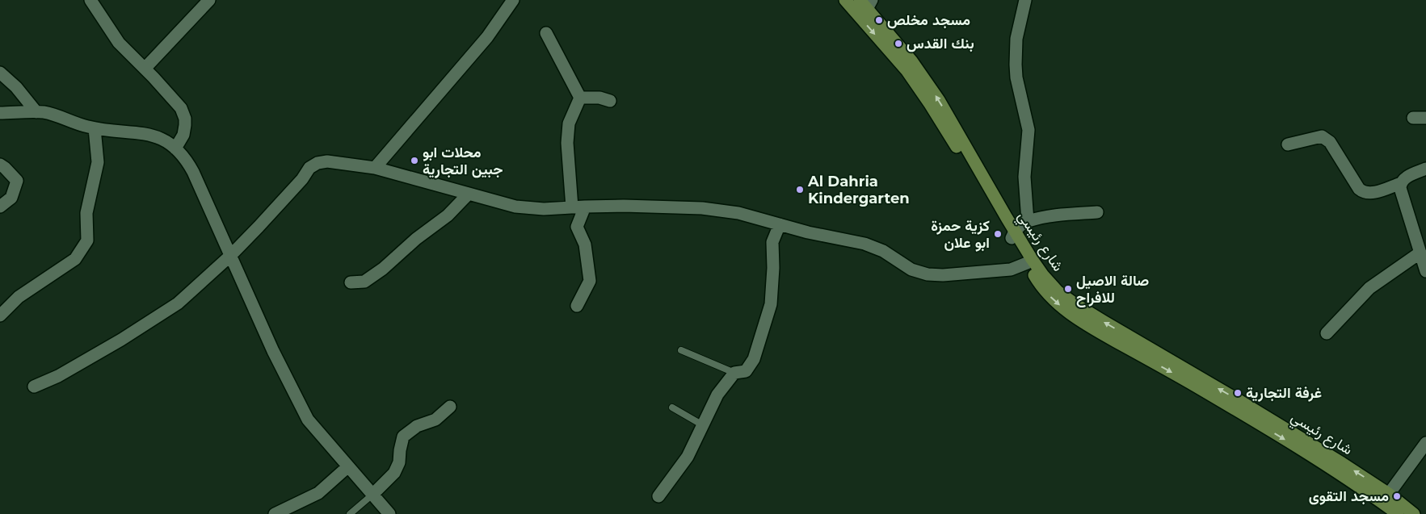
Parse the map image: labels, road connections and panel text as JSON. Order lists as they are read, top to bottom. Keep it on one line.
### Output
{"streets":{"main road":["شارع رئيسي"]},"places":["مسجد مخلص","بنك القدس","محلات ابو جبين التجارية","Al Dahria Kindergarten","كزية حمزة ابو علان","صالة الاصيل للافراح","غرفة التجارية","مسجد التقوى"]}
